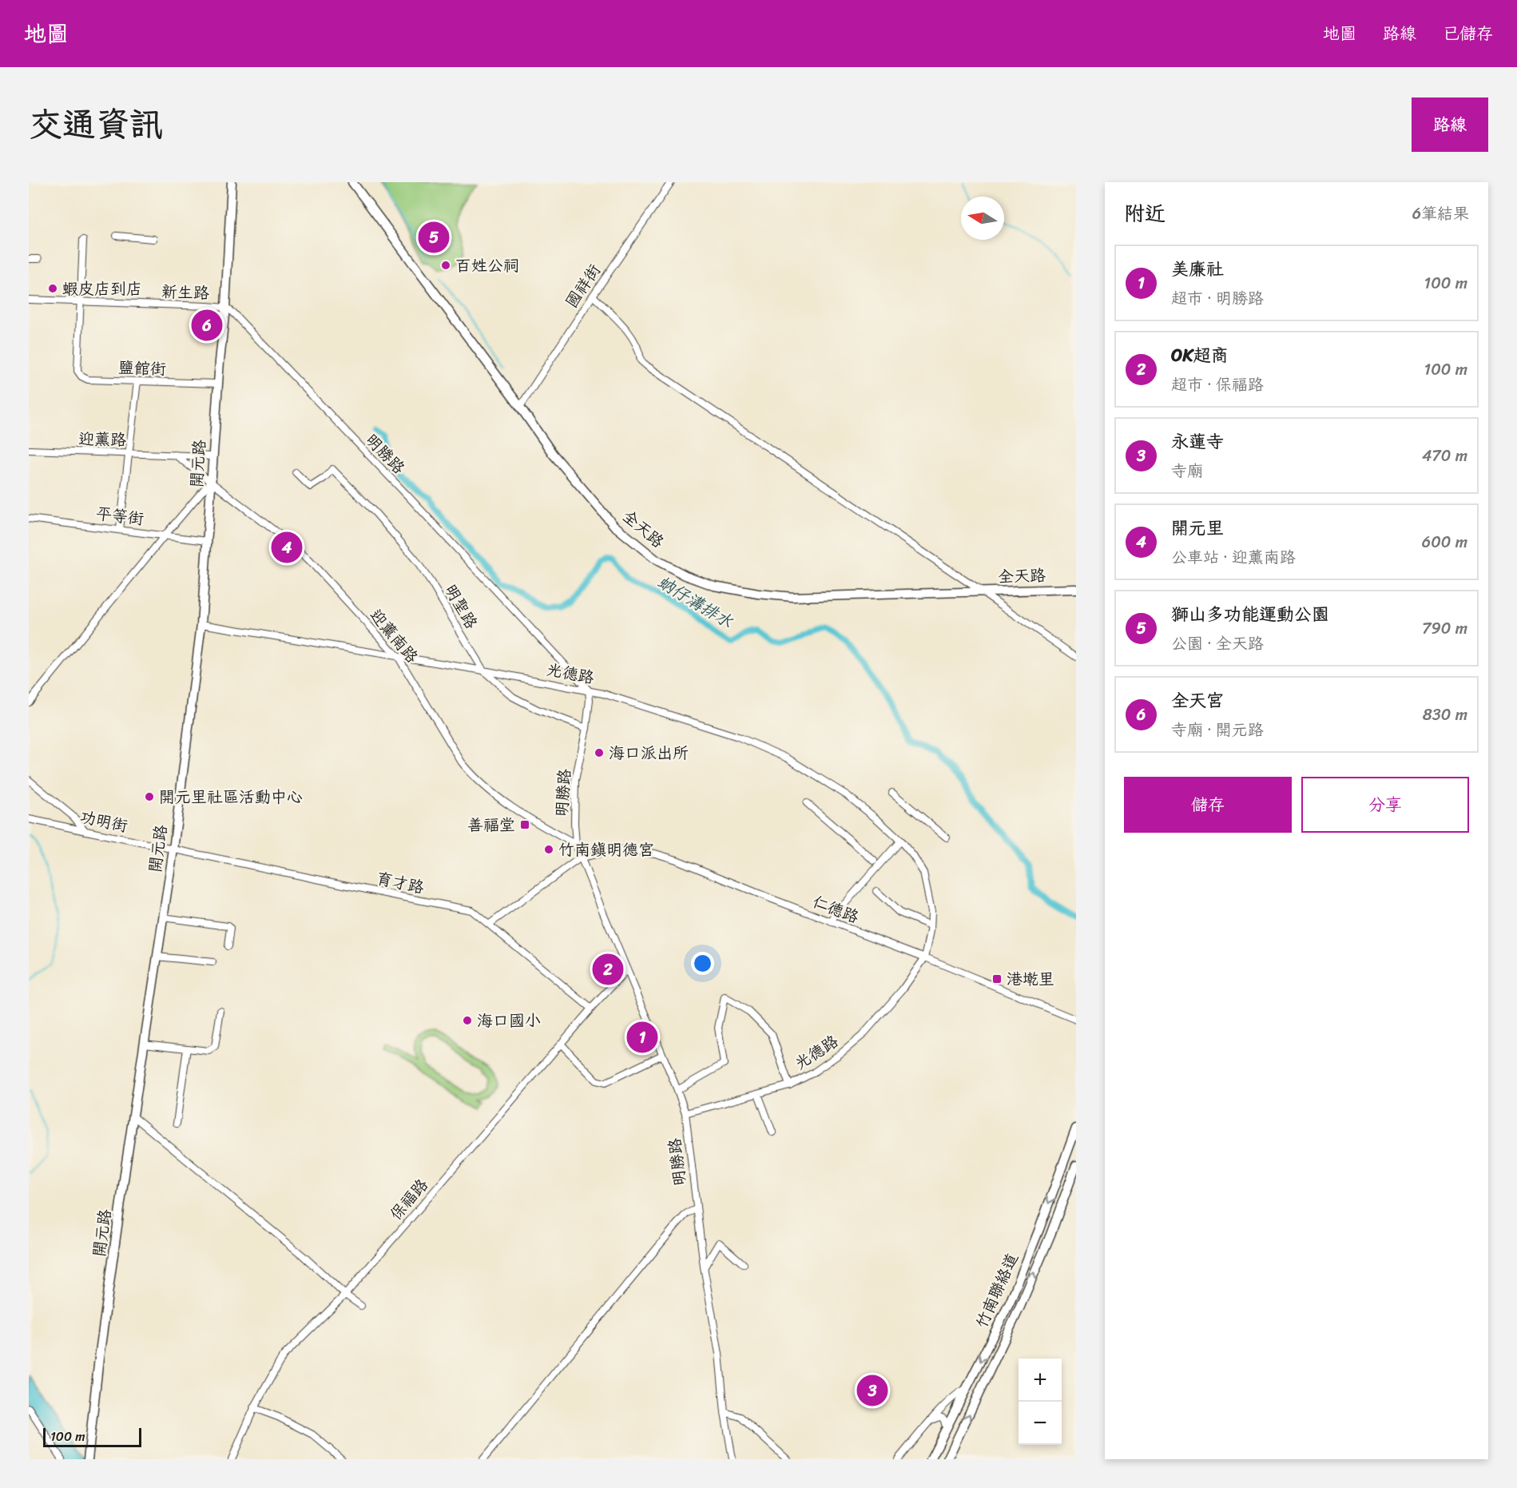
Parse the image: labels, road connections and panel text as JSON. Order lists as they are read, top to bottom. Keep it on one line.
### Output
{"streets":{"main road":["開元路","全天路","竹南聯絡道"],"street":["國祥街","新生路","鹽館街","迎薰路","明勝路","平等街","明聖路","迎薰南路","光德路","功明街","育才路","仁德路","保福路"]},"crossings":[["國祥街","全天路"],["新生路","鹽館街"],["新生路","明勝路"],["新生路","開元路"],["鹽館街","開元路"],["迎薰路","開元路"],["迎薰路","迎薰南路"],["明勝路","開元路"],["明勝路","明聖路"],["明勝路","迎薰南路"],["明勝路","光德路"],["明勝路","仁德路"],["明勝路","保福路"],["開元路","平等街"],["開元路","迎薰南路"],["開元路","光德路"],["開元路","功明街"],["開元路","育才路"],["明聖路","光德路"],["迎薰南路","光德路"],["光德路","仁德路"],["功明街","育才路"],["育才路","保福路"]],"water":["蚋仔溝排水"],"places":{"other":["百姓公祠","蝦皮店到店","海口派出所","開元里社區活動中心","竹南鎮明德宮","海口國小"],"transit":["善福堂","港墘里"]},"scale_bar":"100 m","north":"left","page":{"header":"地圖","nav":["地圖","路線","已儲存"],"title":"交通資訊","buttons":["路線",["儲存","分享"]],"heading":["附近","6筆結果"],"pins":["5","6","4","2","1","3"],"list":[{"mark":"1","name":"美廉社","note":"超市 · 明勝路","value":"100 m"},{"mark":"2","name":"OK超商","note":"超市 · 保福路","value":"100 m"},{"mark":"3","name":"永蓮寺","note":"寺廟","value":"470 m"},{"mark":"4","name":"開元里","note":"公車站 · 迎薰南路","value":"600 m"},{"mark":"5","name":"獅山多功能運動公園","note":"公園 · 全天路","value":"790 m"},{"mark":"6","name":"全天宮","note":"寺廟 · 開元路","value":"830 m"}],"map_buttons":["+","−"],"scale":"100 m"}}
